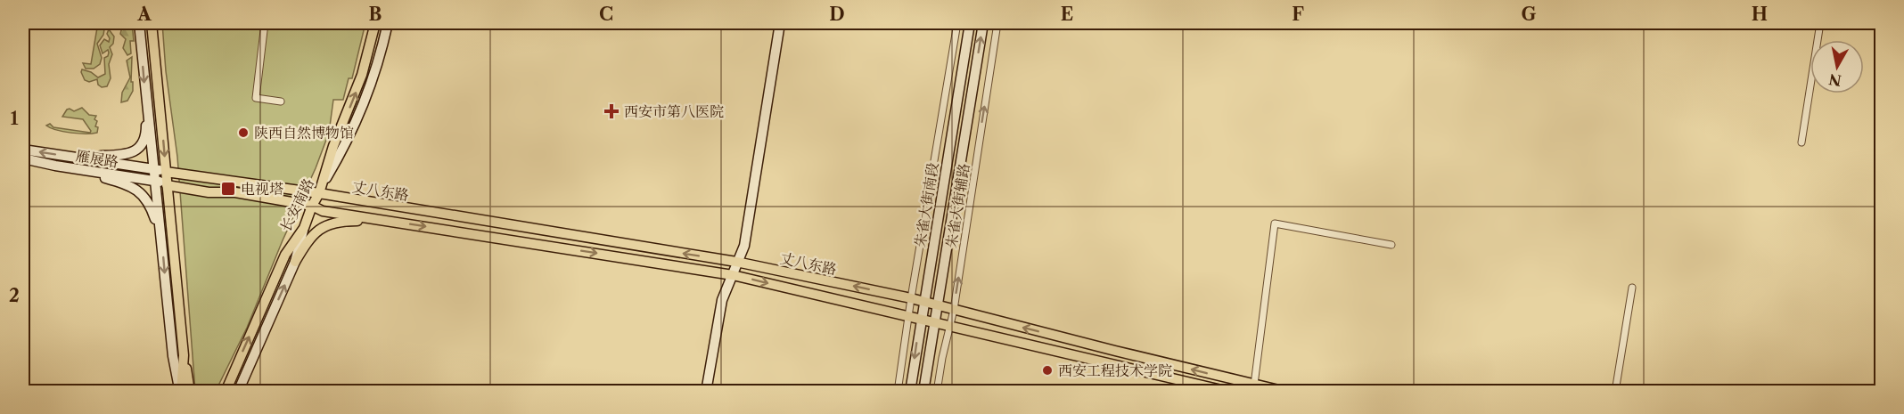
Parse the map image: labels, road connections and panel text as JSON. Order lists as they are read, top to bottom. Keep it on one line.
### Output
{"streets":{"main road":["雁展路","丈八东路","长安南路","朱雀大街南段"],"street":["朱雀大街辅路"]},"crossings":[["雁展路","丈八东路"],["丈八东路","长安南路"],["丈八东路","朱雀大街南段"],["丈八东路","朱雀大街辅路"]],"places":{"health":["西安市第八医院"],"other":["陕西自然博物馆","西安工程技术学院"],"transit":["电视塔"]},"north":"bottom","grid":{"columns":["A","B","C","D","E","F","G","H"],"rows":["1","2"]}}
